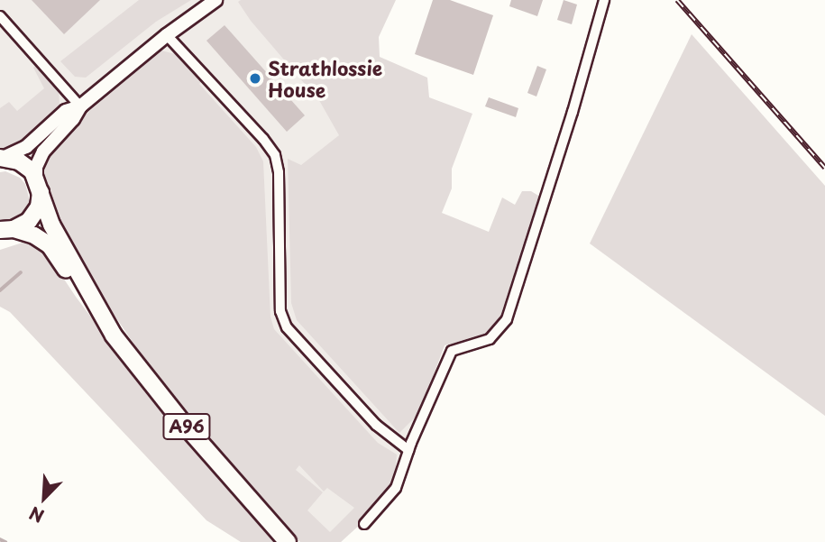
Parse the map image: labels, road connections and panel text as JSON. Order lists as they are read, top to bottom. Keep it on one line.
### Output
{"streets":{"highway":["A96"]},"places":["Strathlossie House"],"north":"bottom left"}
